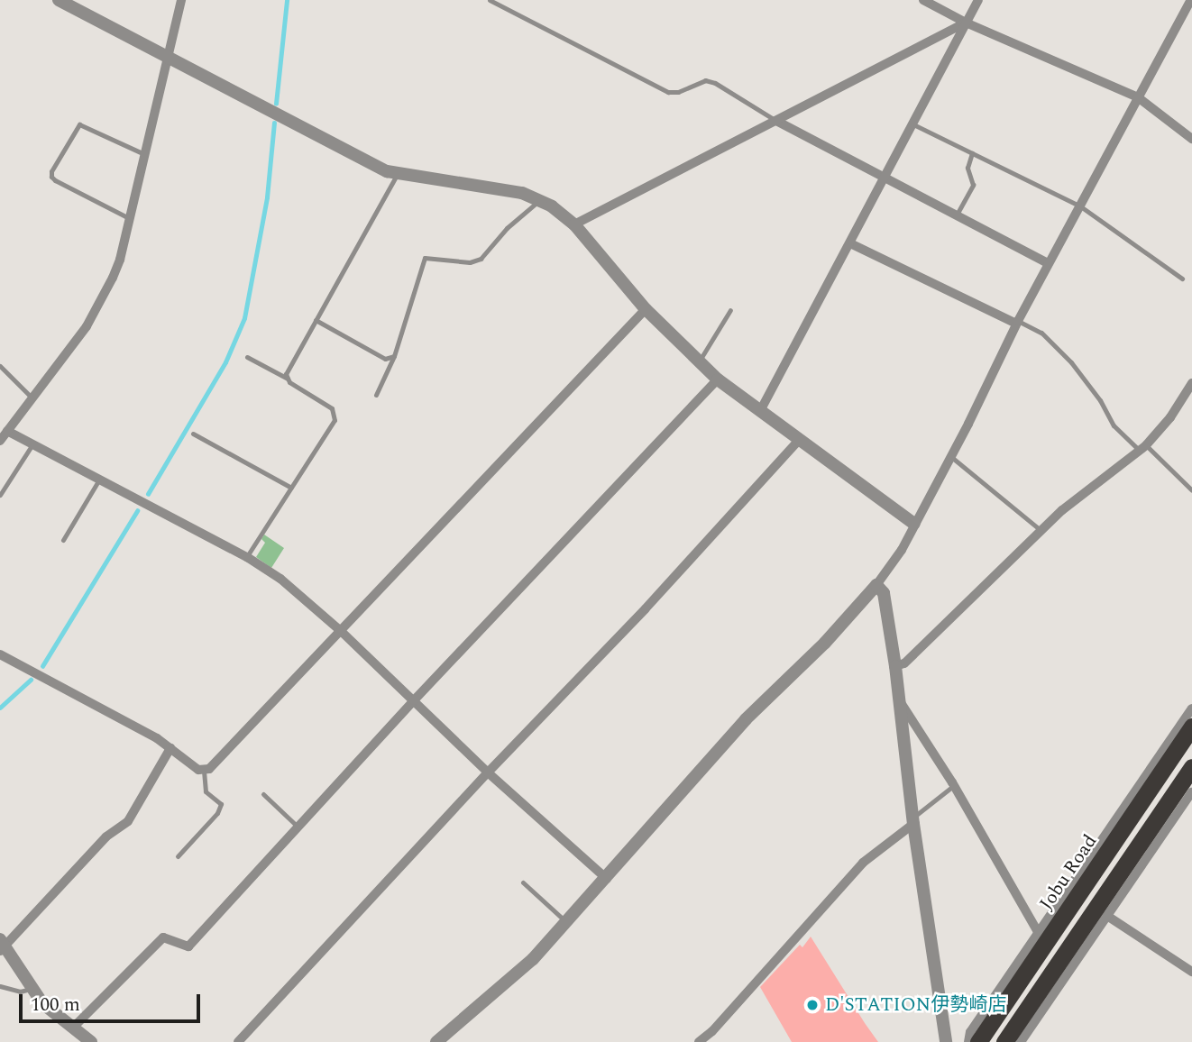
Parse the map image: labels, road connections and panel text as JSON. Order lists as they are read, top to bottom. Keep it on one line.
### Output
{"streets":{"highway":["Jobu Road"]},"places":["D'STATION伊勢崎店"],"scale_bar":"100 m"}
